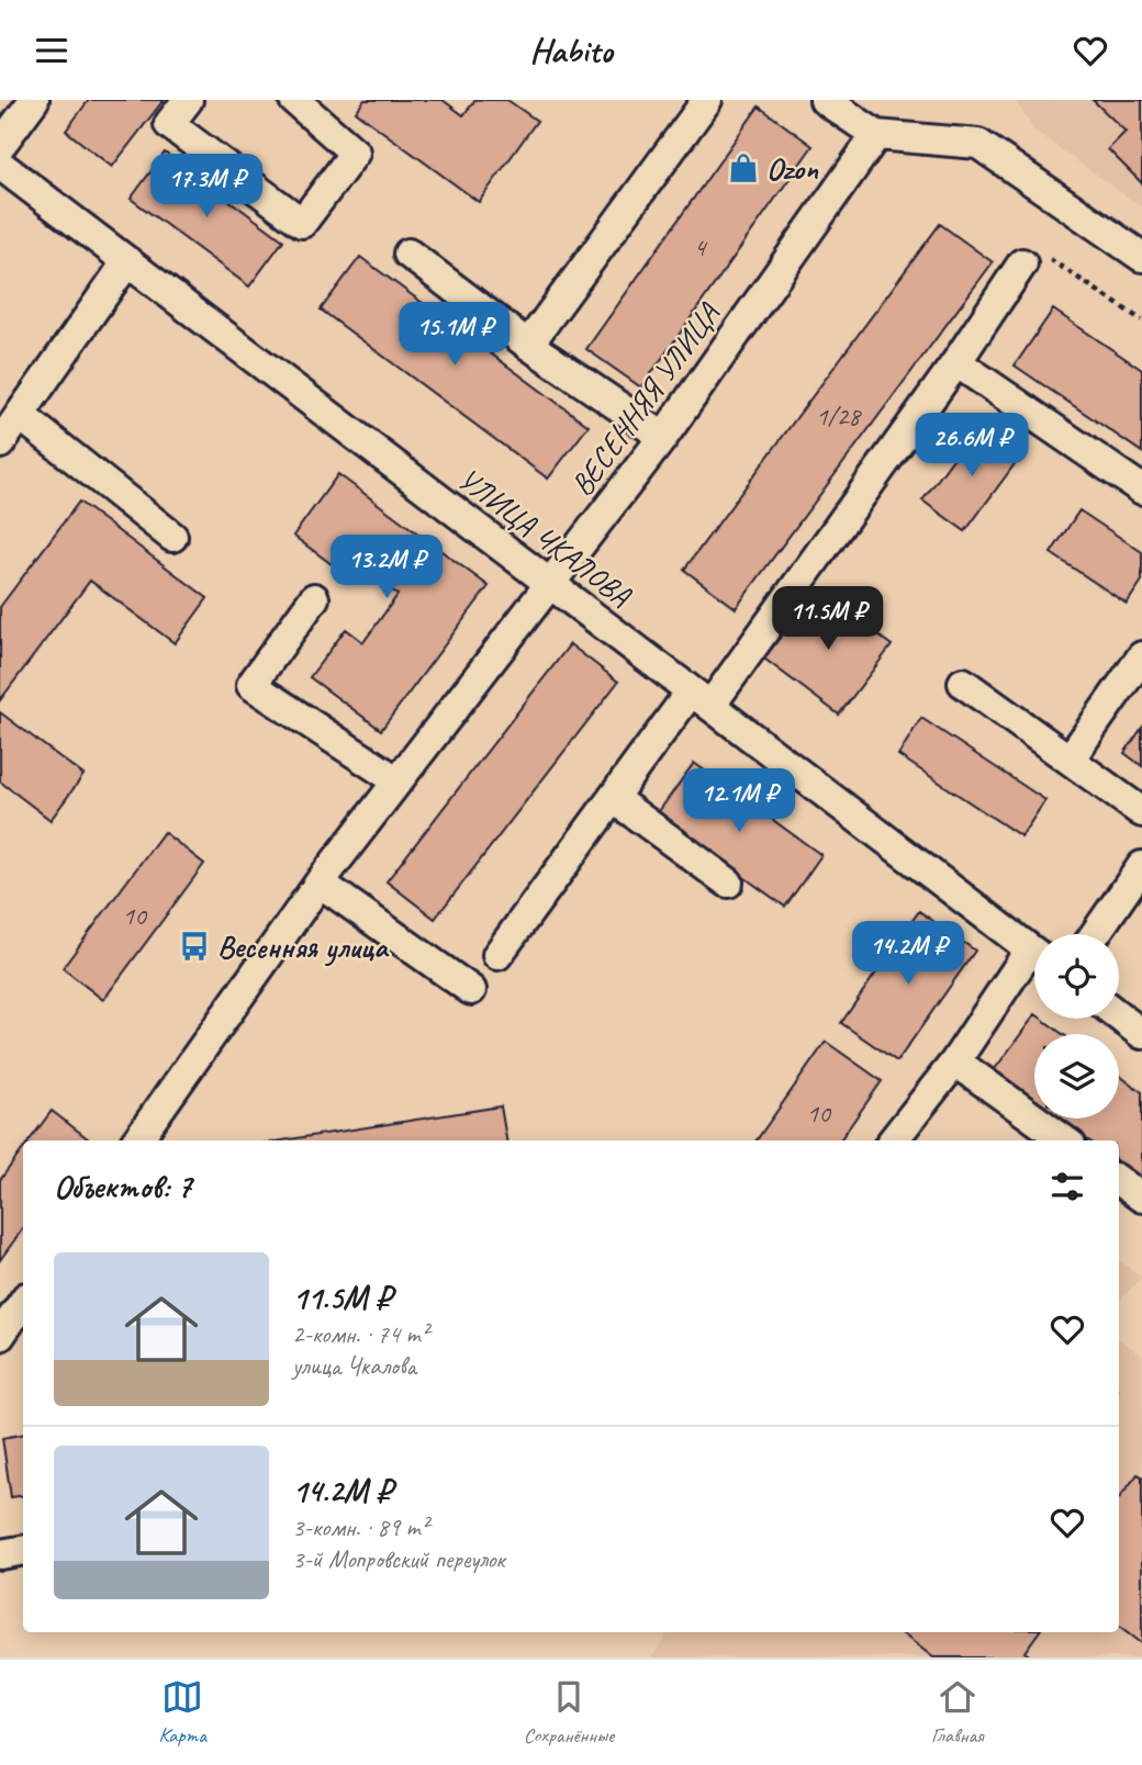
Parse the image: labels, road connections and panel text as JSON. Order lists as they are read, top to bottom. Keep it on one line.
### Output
{"streets":{"street":["ВЕСЕННЯЯ УЛИЦА","УЛИЦА ЧКАЛОВА"]},"crossings":[["ВЕСЕННЯЯ УЛИЦА","УЛИЦА ЧКАЛОВА"]],"places":{"shop":["Ozon"],"bus stop":["Весенняя улица"]},"house_numbers":["4","1/28","10","10"],"page":{"header":"Habito","price":["17.3M ₽","15.1M ₽","26.6M ₽","13.2M ₽","11.5M ₽","12.1M ₽","14.2M ₽"],"heading":"Объектов: 7","list":[{"name":"11.5M ₽","note":"2-комн. · 74 m² · улица Чкалова"},{"name":"14.2M ₽","note":"3-комн. · 89 m² · 3-й Мопровский переулок"}],"tabs":["Карта","Сохранённые","Главная"]}}
